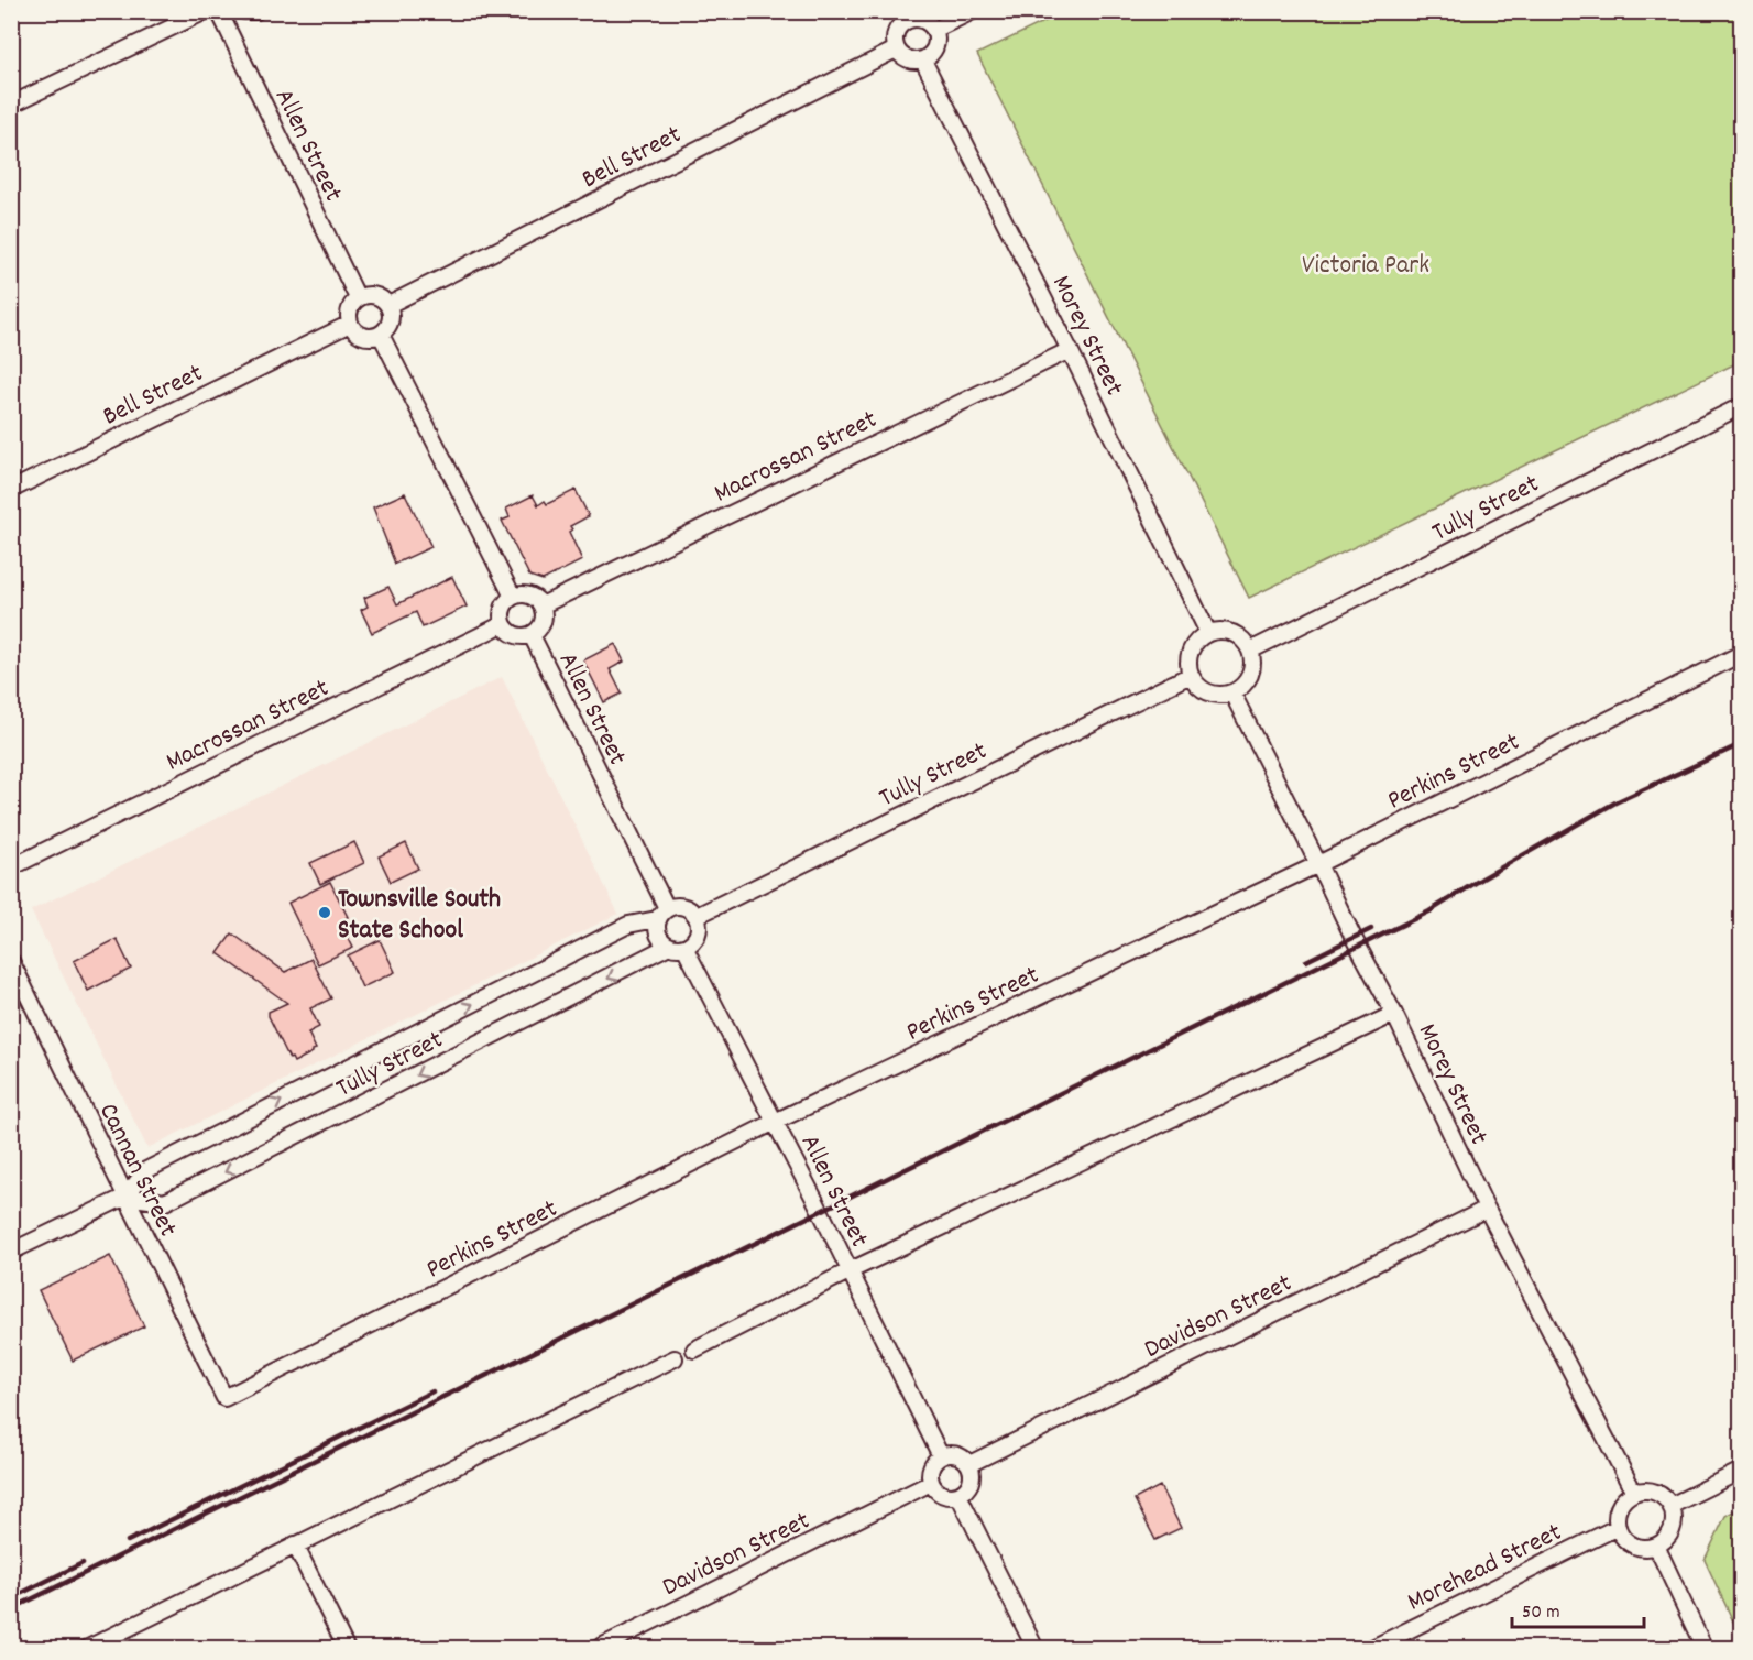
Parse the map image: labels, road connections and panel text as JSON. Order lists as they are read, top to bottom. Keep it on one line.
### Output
{"streets":{"street":["Allen Street","Bell Street","Morey Street","Macrossan Street","Tully Street","Perkins Street","Cannan Street","Davidson Street","Morehead Street"]},"crossings":[["Allen Street","Bell Street"],["Allen Street","Macrossan Street"],["Allen Street","Tully Street"],["Allen Street","Perkins Street"],["Allen Street","Davidson Street"],["Bell Street","Morey Street"],["Morey Street","Macrossan Street"],["Morey Street","Tully Street"],["Morey Street","Perkins Street"],["Morey Street","Davidson Street"],["Morey Street","Morehead Street"],["Tully Street","Cannan Street"],["Perkins Street","Cannan Street"]],"parks":["Victoria Park"],"places":["Townsville South State School"],"scale_bar":"50 m"}
